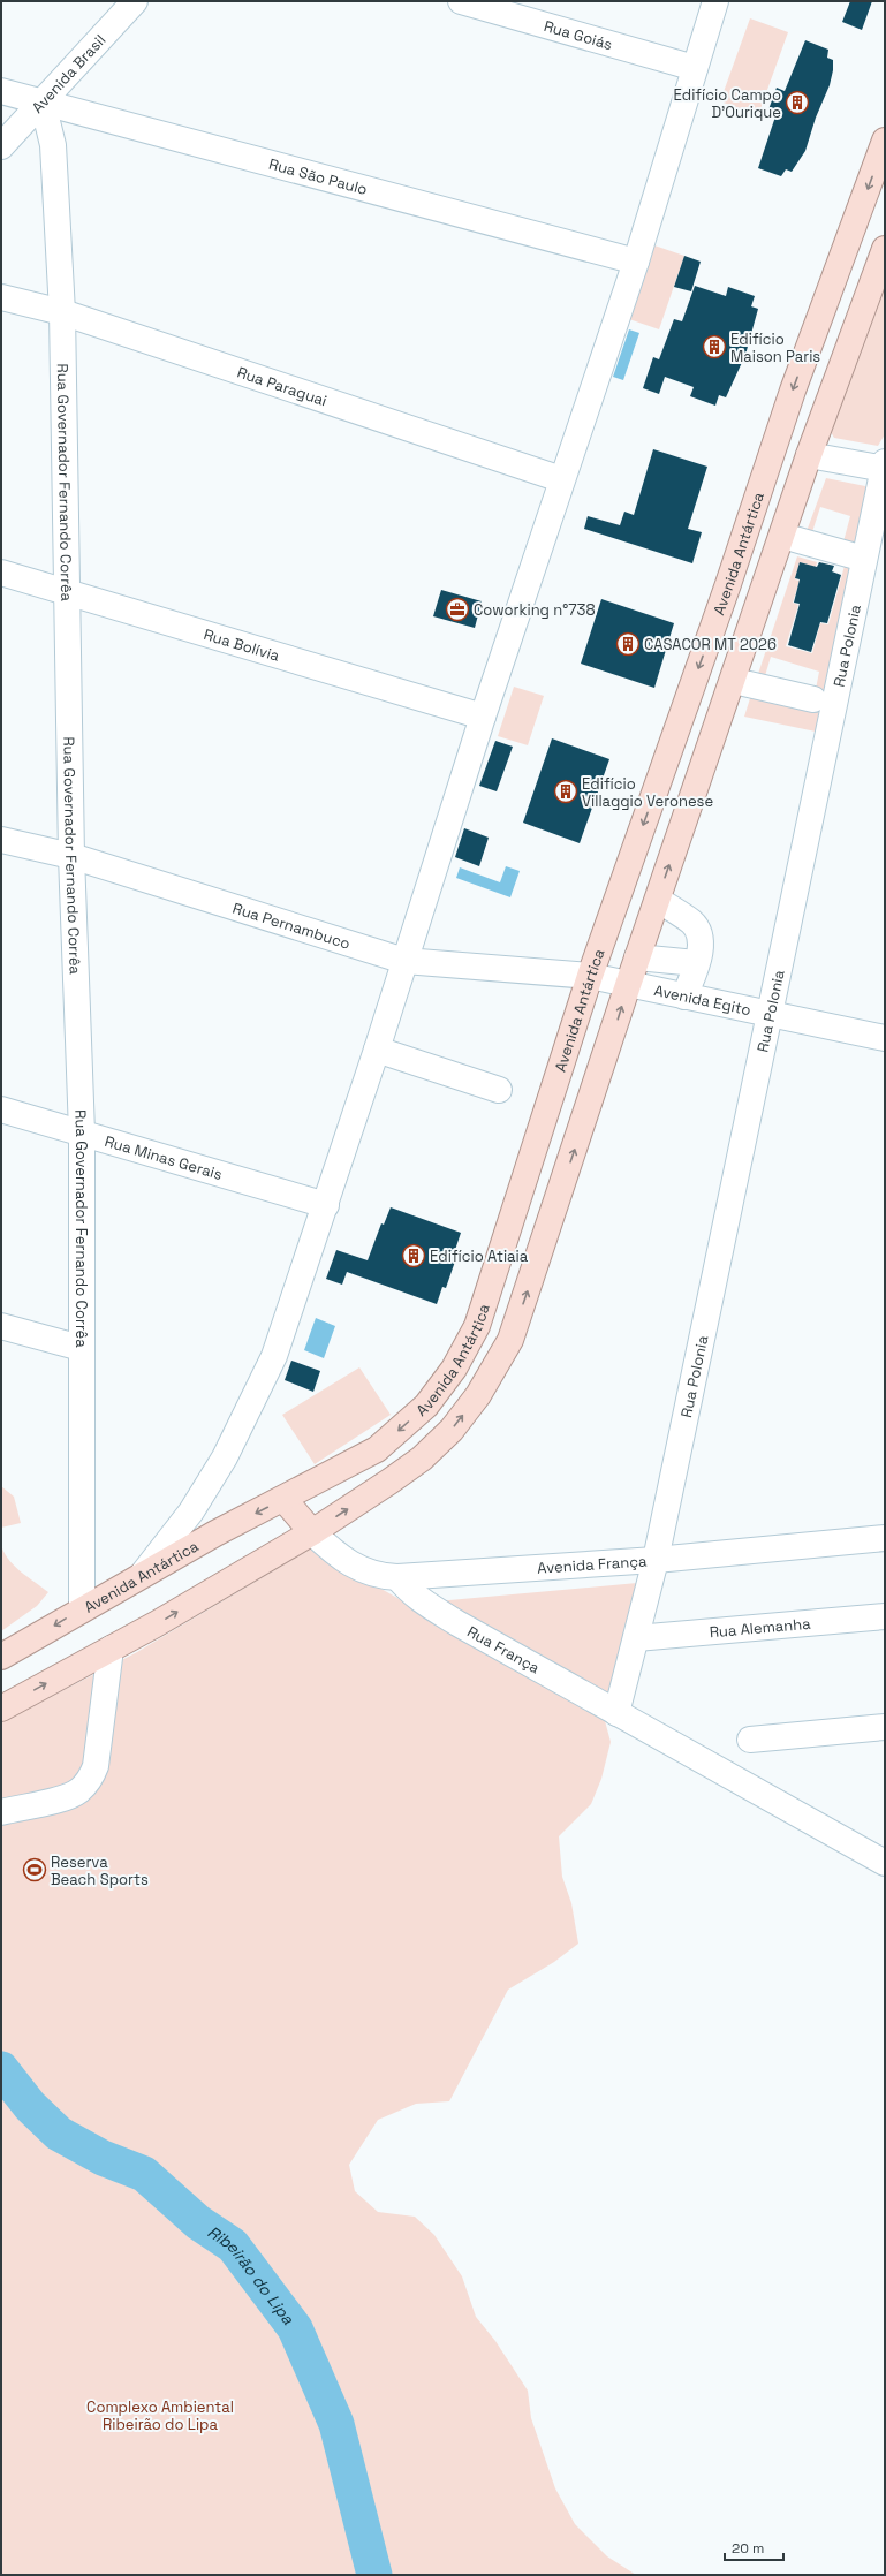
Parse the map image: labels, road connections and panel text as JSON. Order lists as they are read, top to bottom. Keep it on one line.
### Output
{"streets":{"main road":["Avenida Antártica"],"street":["Rua Goiás","Avenida Brasil","Rua São Paulo","Rua Paraguai","Rua Governador Fernando Corrêa","Rua Bolívia","Rua Polonia","Rua Pernambuco","Avenida Egito","Rua Minas Gerais","Avenida França","Rua Alemanha","Rua França"]},"crossings":[["Avenida Brasil","Rua São Paulo"],["Avenida Brasil","Rua Governador Fernando Corrêa"],["Rua São Paulo","Rua Governador Fernando Corrêa"],["Rua Paraguai","Rua Governador Fernando Corrêa"],["Rua Governador Fernando Corrêa","Avenida Antártica"],["Rua Governador Fernando Corrêa","Rua Bolívia"],["Rua Governador Fernando Corrêa","Rua Pernambuco"],["Rua Governador Fernando Corrêa","Rua Minas Gerais"],["Avenida Antártica","Rua Pernambuco"],["Avenida Antártica","Avenida Egito"],["Rua Polonia","Avenida Egito"],["Rua Polonia","Avenida França"],["Rua Pernambuco","Avenida Egito"],["Avenida França","Rua França"]],"water":["Ribeirão do Lipa"],"parks":["Complexo Ambiental Ribeirão do Lipa"],"places":{"building":["Edifício Campo D'Ourique","Edifício Maison Paris","CASACOR MT 2026","Edifício Villaggio Veronese","Edifício Atiaia"],"office":["Coworking n°738"],"sports":["Reserva Beach Sports"]},"scale_bar":"20 m"}
